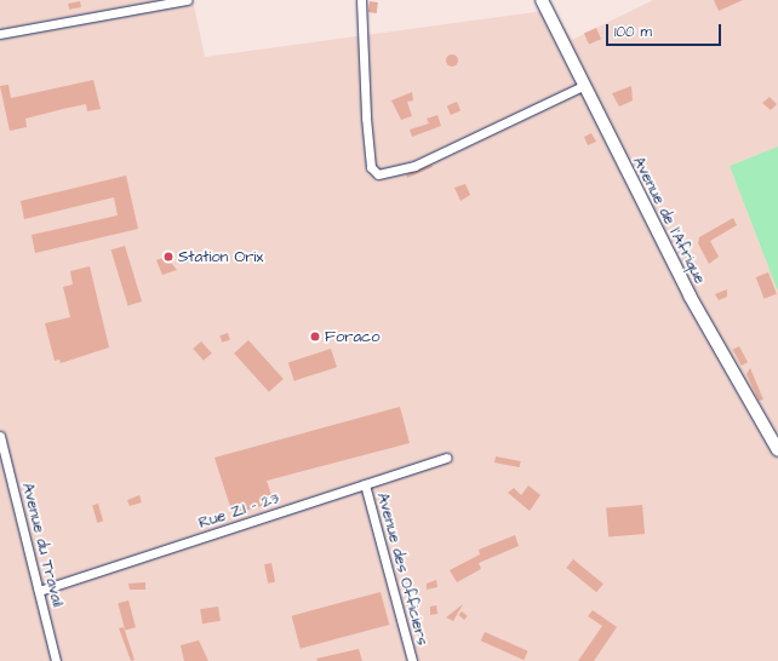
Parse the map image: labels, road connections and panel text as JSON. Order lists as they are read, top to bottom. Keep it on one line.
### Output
{"streets":{"main road":["Avenue de l'Afrique"],"street":["Rue ZI - 23","Avenue du Travail","Avenue des Officiers"]},"crossings":[["Rue ZI - 23","Avenue du Travail"],["Rue ZI - 23","Avenue des Officiers"]],"places":["Station Orix","Foraco"],"scale_bar":"100 m"}
